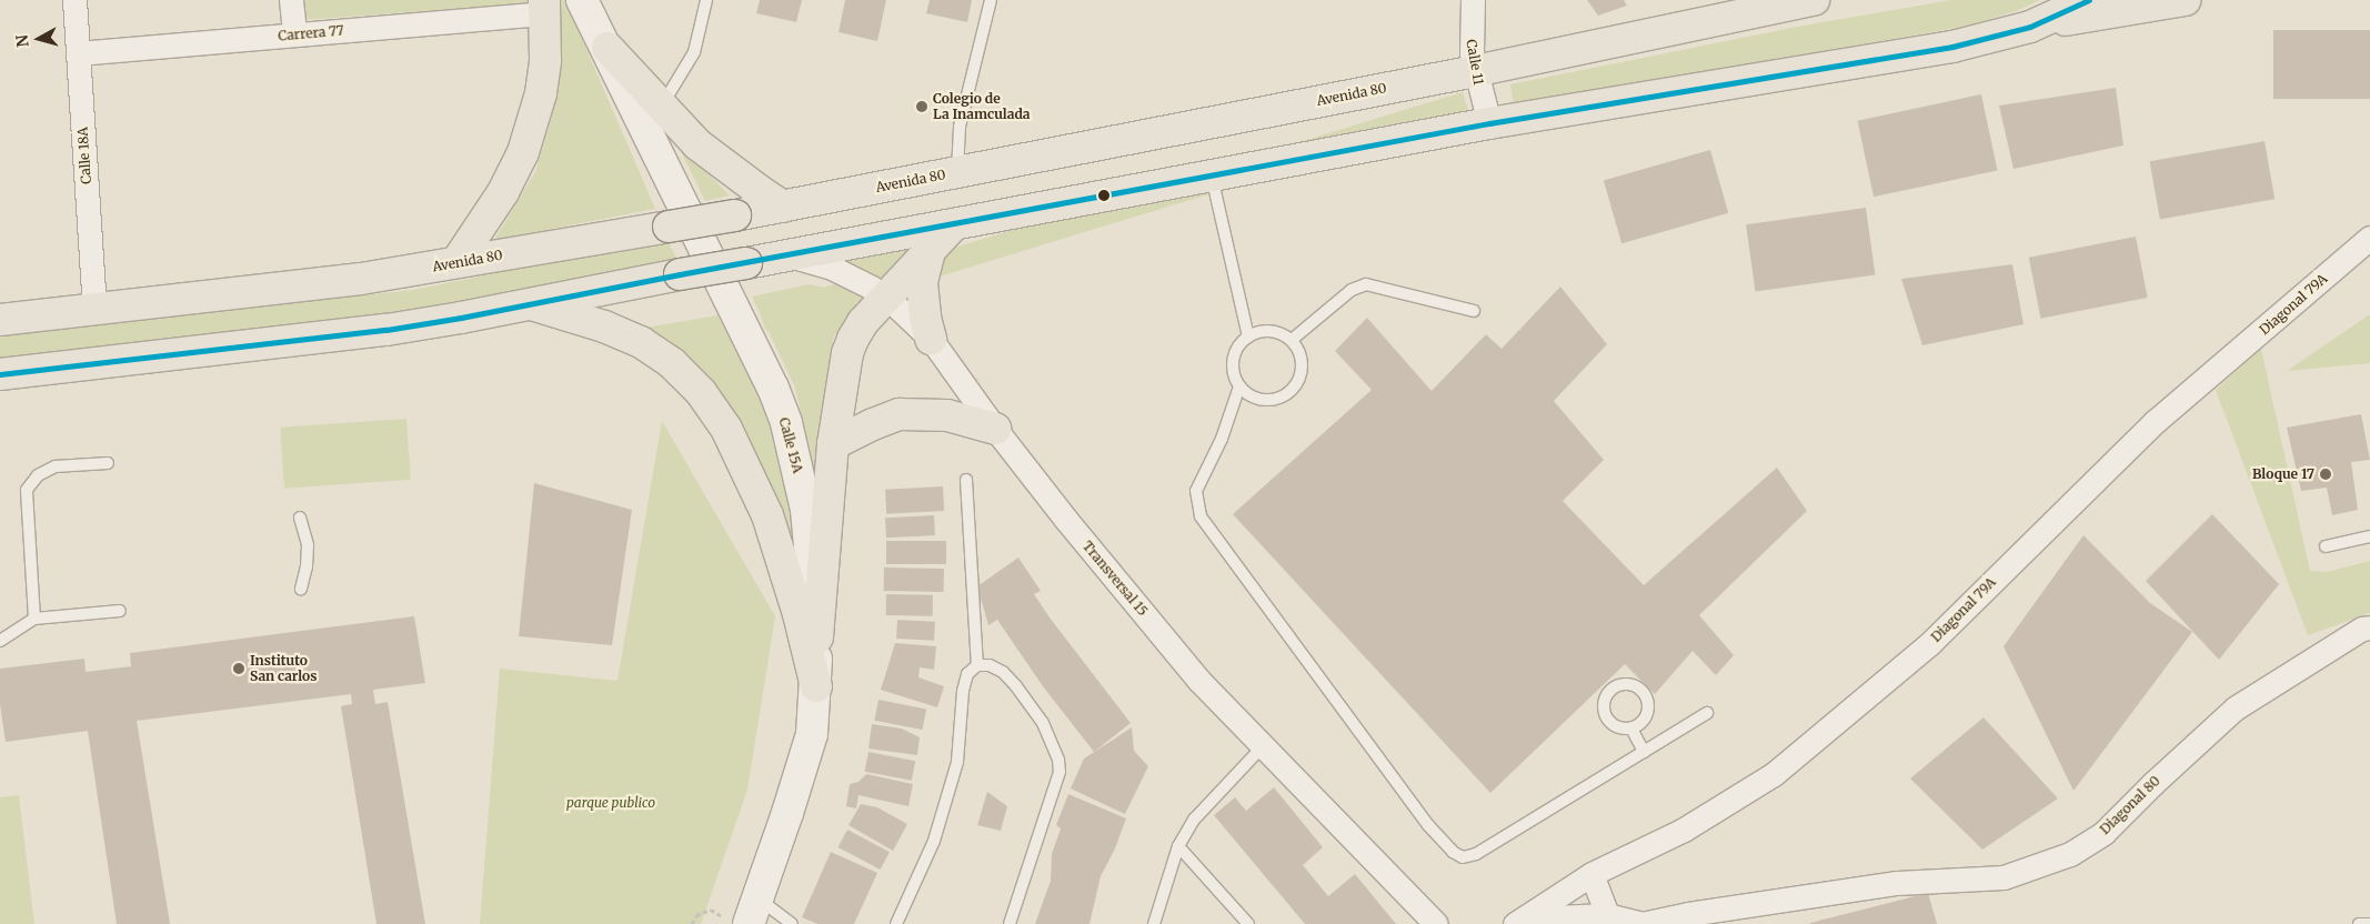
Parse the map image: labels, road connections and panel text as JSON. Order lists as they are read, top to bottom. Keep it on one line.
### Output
{"streets":{"main road":["Avenida 80"],"street":["Carrera 77","Calle 11","Calle 18A","Diagonal 79A","Calle 15A","Transversal 15","Diagonal 80"]},"crossings":[["Carrera 77","Calle 18A"],["Calle 11","Avenida 80"],["Avenida 80","Calle 18A"],["Diagonal 79A","Diagonal 80"]],"parks":["parque publico"],"places":["Colegio de La Inamculada","Bloque 17","Instituto San carlos"],"north":"left"}
